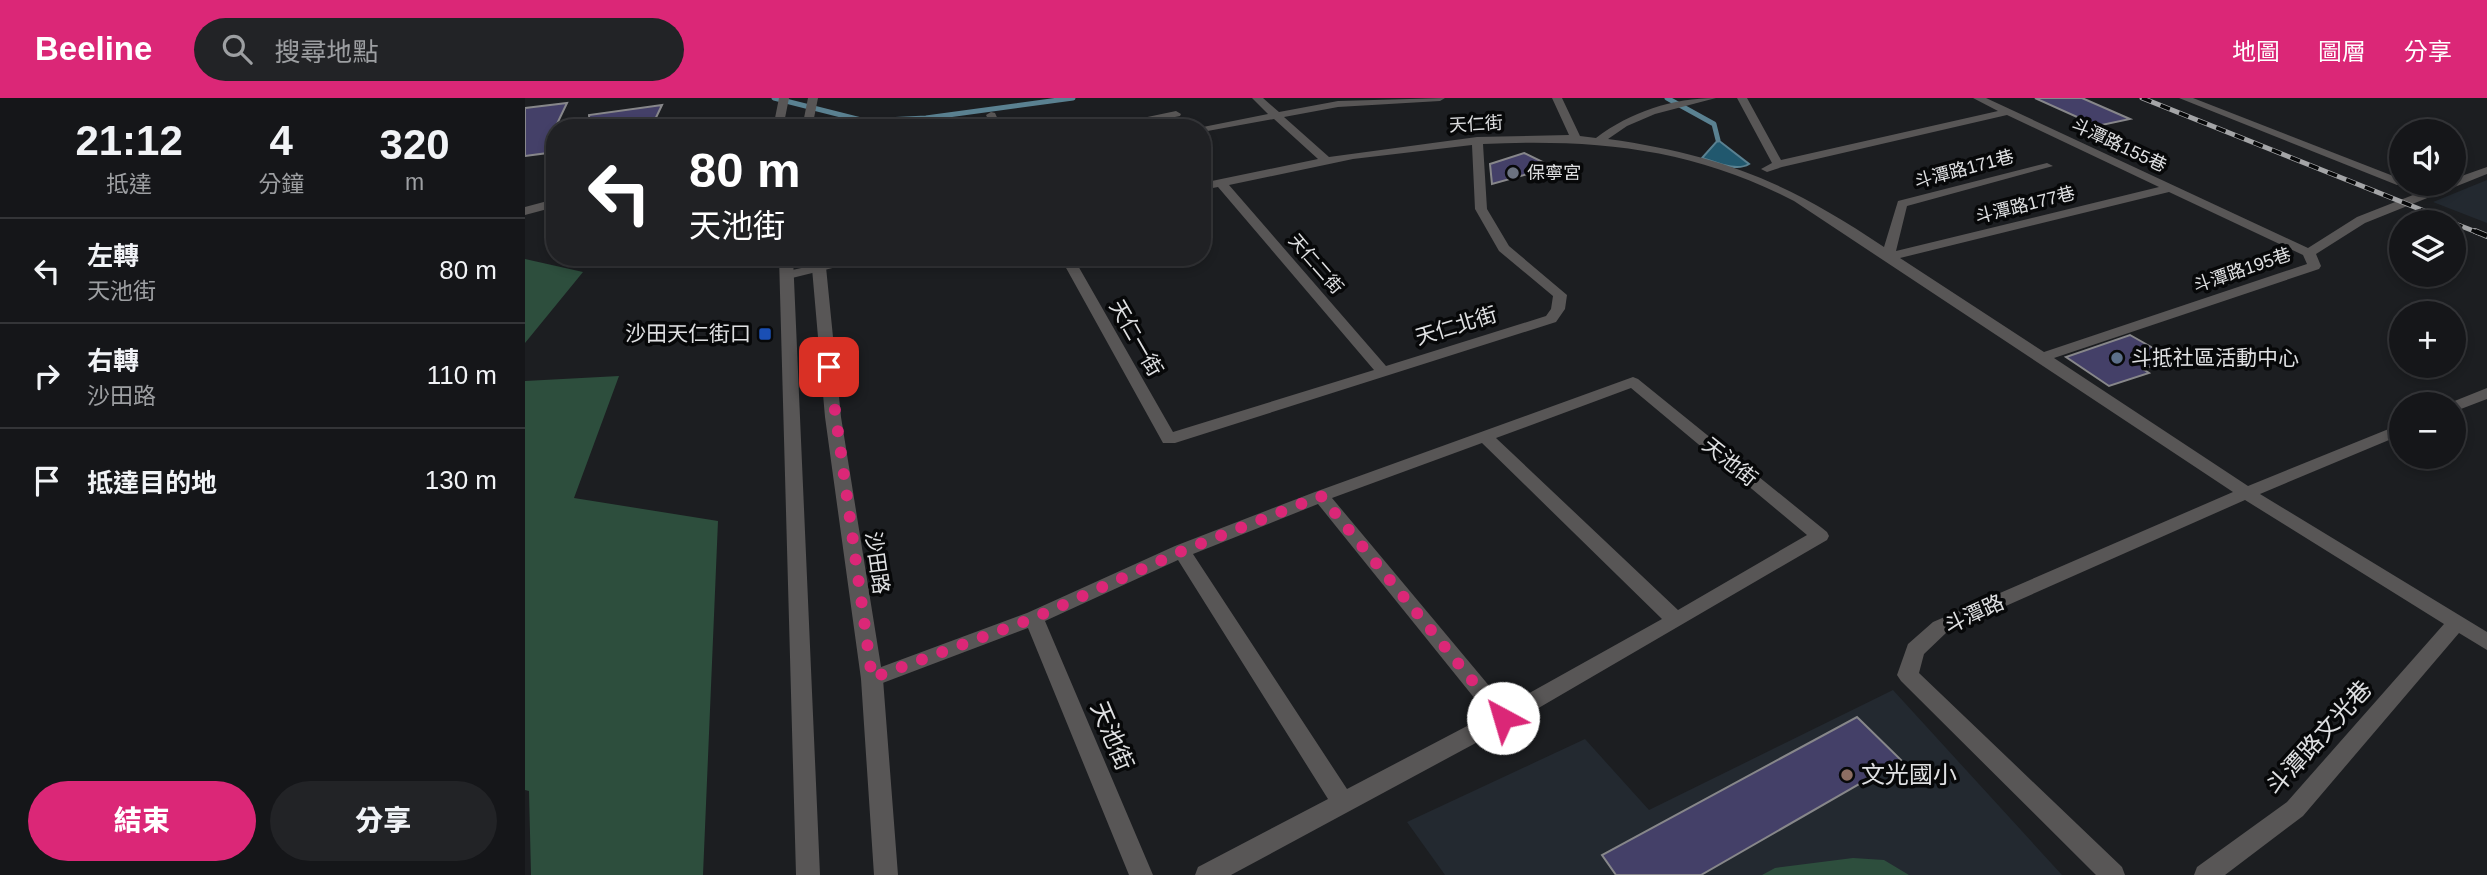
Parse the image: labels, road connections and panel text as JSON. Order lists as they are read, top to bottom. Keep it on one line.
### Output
{"streets":{"street":["天仁街","斗潭路155巷","斗潭路171巷","斗潭路177巷","天仁二街","斗潭路195巷","天仁北街","天仁一街","天池街","沙田路","斗潭路","斗潭路文光巷"]},"crossings":[["天仁街","天仁二街"],["天仁街","天仁北街"],["斗潭路155巷","斗潭路177巷"],["斗潭路155巷","斗潭路195巷"],["斗潭路171巷","斗潭路177巷"],["天仁二街","天仁北街"],["天仁北街","天仁一街"],["天池街","沙田路"]],"places":{"other":["保寧宮","斗抵社區活動中心","文光國小"],"transit":["沙田天仁街口"]},"page":{"header":"Beeline","search":"搜尋地點","nav":["地圖","圖層","分享"],"eta":["21:12","抵達","4","分鐘","320","m"],"map_buttons":["+","−"],"turn":["80 m","天池街"],"list":[{"name":"左轉","note":"天池街","value":"80 m"},{"name":"右轉","note":"沙田路","value":"110 m"},{"name":"抵達目的地","value":"130 m"}],"buttons":["結束","分享"]}}
